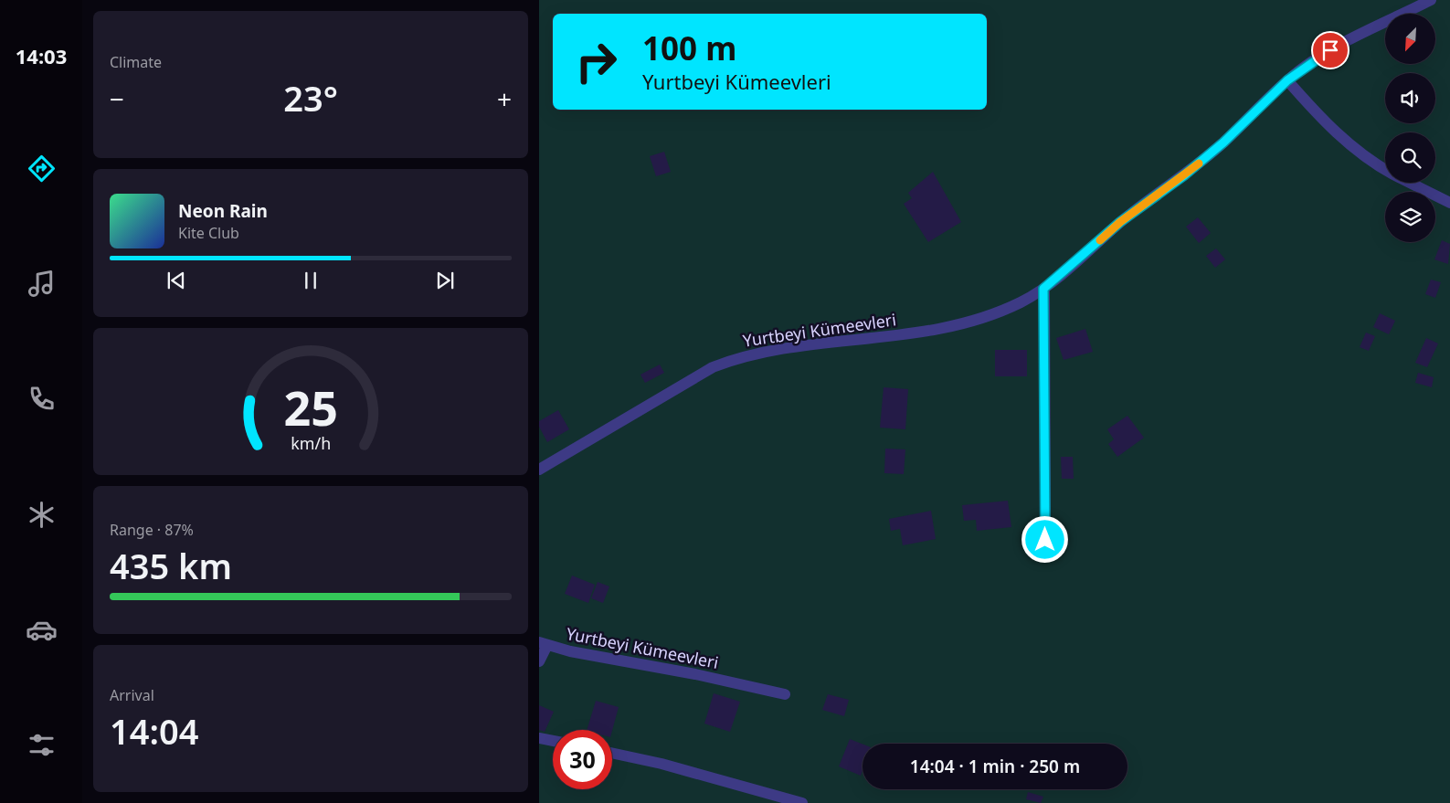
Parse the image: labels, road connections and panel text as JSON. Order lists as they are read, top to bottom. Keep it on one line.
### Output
{"streets":{"street":["Yurtbeyi Kümeevleri"]},"north":"bottom left","page":{"tabs":"14:03","tile":["Climate",["Range · 87%","435 km"],["Arrival","14:04"]],"turn":["100 m","Yurtbeyi Kümeevleri"],"heat":["−","23°","+"],"song":["Neon Rain","Kite Club"],"limit":"30","trip":"14:04 · 1 min · 250 m","gauge":["25","km/h"]}}
